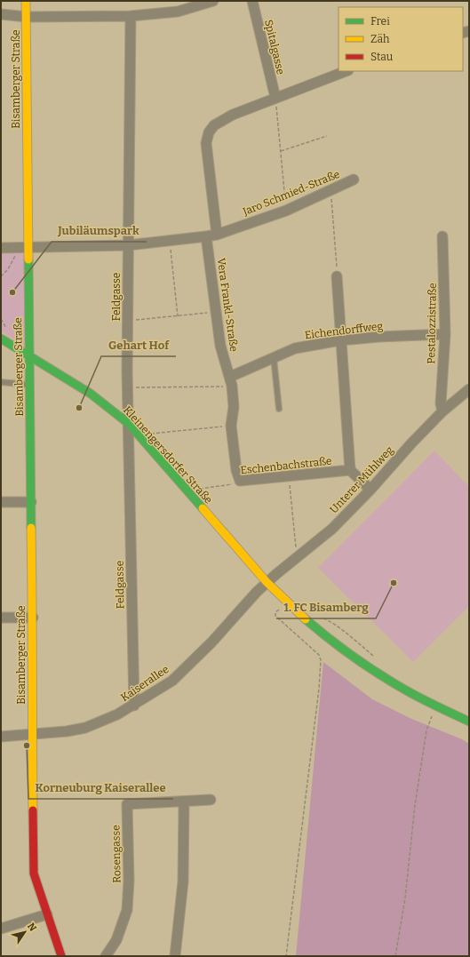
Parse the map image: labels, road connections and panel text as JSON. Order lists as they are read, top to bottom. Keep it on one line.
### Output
{"streets":{"street":["Spitalgasse","Bisamberger Straße","Jaro Schmied-Straße","Feldgasse","Vera Frankl-Straße","Pestalozzistraße","Eichendorffweg","Kleinengersdorfer Straße","Eschenbachstraße","Unterer Mühlweg","Kaiserallee","Rosengasse"]},"crossings":[["Bisamberger Straße","Jaro Schmied-Straße"],["Bisamberger Straße","Kleinengersdorfer Straße"],["Bisamberger Straße","Kaiserallee"],["Jaro Schmied-Straße","Feldgasse"],["Jaro Schmied-Straße","Vera Frankl-Straße"],["Feldgasse","Kleinengersdorfer Straße"],["Feldgasse","Kaiserallee"],["Vera Frankl-Straße","Eichendorffweg"],["Vera Frankl-Straße","Eschenbachstraße"],["Pestalozzistraße","Eichendorffweg"],["Pestalozzistraße","Unterer Mühlweg"],["Kleinengersdorfer Straße","Unterer Mühlweg"],["Kleinengersdorfer Straße","Kaiserallee"],["Unterer Mühlweg","Kaiserallee"]],"places":["Jubiläumspark","Gehart Hof","1. FC Bisamberg","Korneuburg Kaiserallee"],"legend":["Frei","Zäh","Stau"],"north":"top right"}
